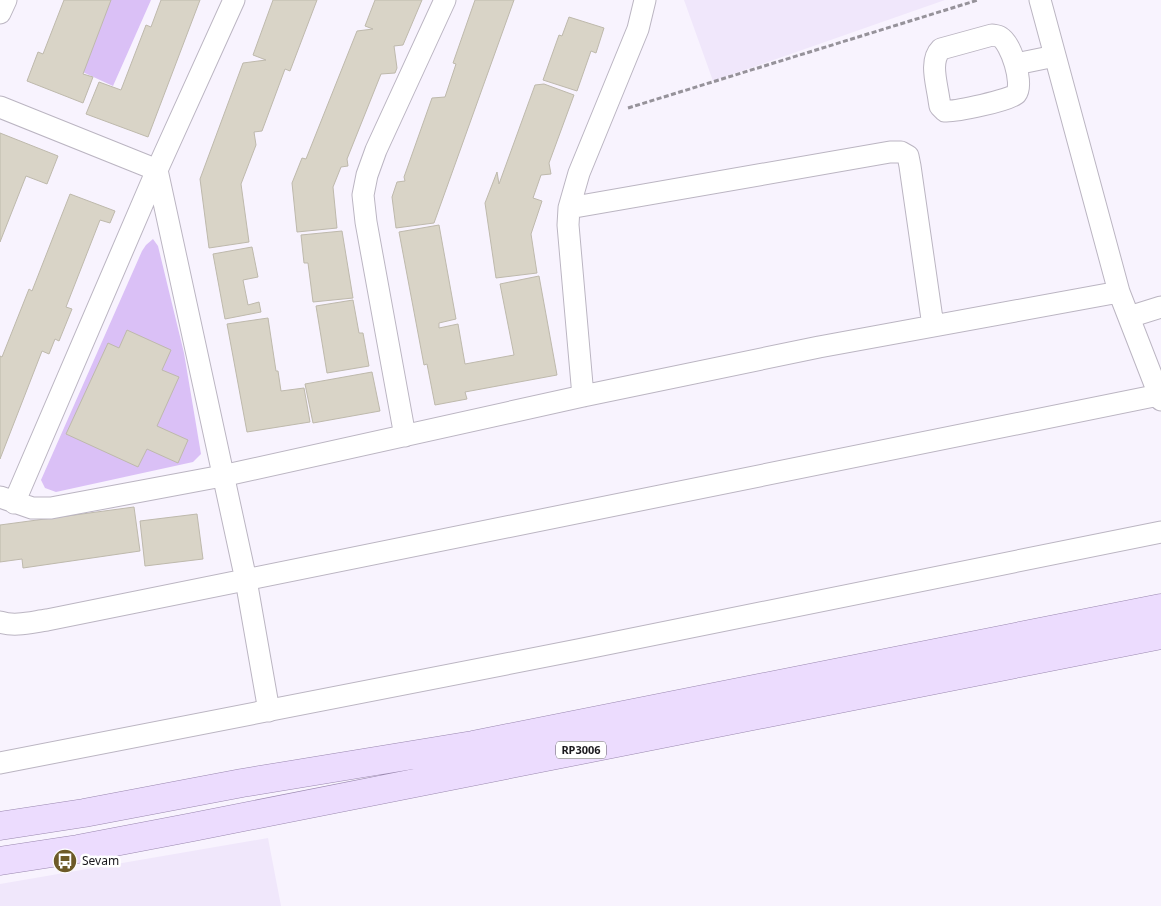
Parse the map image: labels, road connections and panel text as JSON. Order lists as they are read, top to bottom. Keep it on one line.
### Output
{"streets":{"main road":["RP3006"]},"places":{"bus stop":["Sevam"]}}
